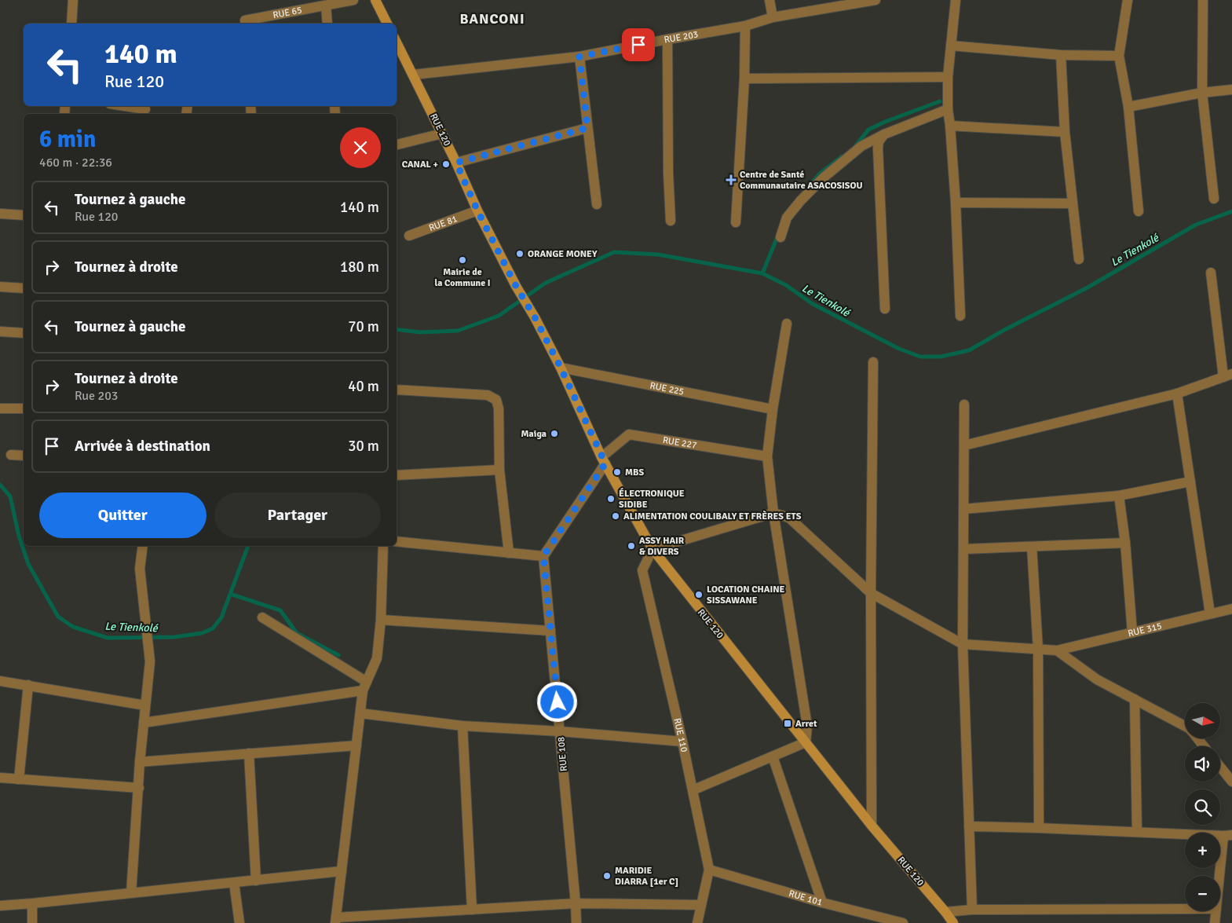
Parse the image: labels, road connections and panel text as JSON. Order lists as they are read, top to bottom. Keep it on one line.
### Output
{"streets":{"main road":["RUE 120"],"street":["RUE 65","RUE 203","RUE 81","RUE 225","RUE 227","RUE 315","RUE 110","RUE 108","RUE 101"]},"crossings":[["RUE 203","RUE 120"],["RUE 120","RUE 81"],["RUE 120","RUE 225"],["RUE 120","RUE 227"],["RUE 120","RUE 110"],["RUE 110","RUE 101"]],"districts":["BANCONI"],"water":["Le Tienkolé"],"places":{"other":["CANAL +","ORANGE MONEY","Mairie de la Commune I","Maiga","MBS","ÉLECTRONIQUE SIDIBE","ALIMENTATION COULIBALY ET FRÈRES ETS","ASSY HAIR & DIVERS","LOCATION CHAINE SISSAWANE","MARIDIE DIARRA [1er C]"],"health":["Centre de Santé Communautaire ASACOSISOU"],"transit":["Arret"]},"north":"right","page":{"turn":["140 m","Rue 120"],"heading":["6 min","460 m · 22:36"],"list":[{"name":"Tournez à gauche","note":"Rue 120","value":"140 m"},{"name":"Tournez à droite","value":"180 m"},{"name":"Tournez à gauche","value":"70 m"},{"name":"Tournez à droite","note":"Rue 203","value":"40 m"},{"name":"Arrivée à destination","value":"30 m"}],"buttons":["Quitter","Partager"],"map_buttons":["+","−"]}}
